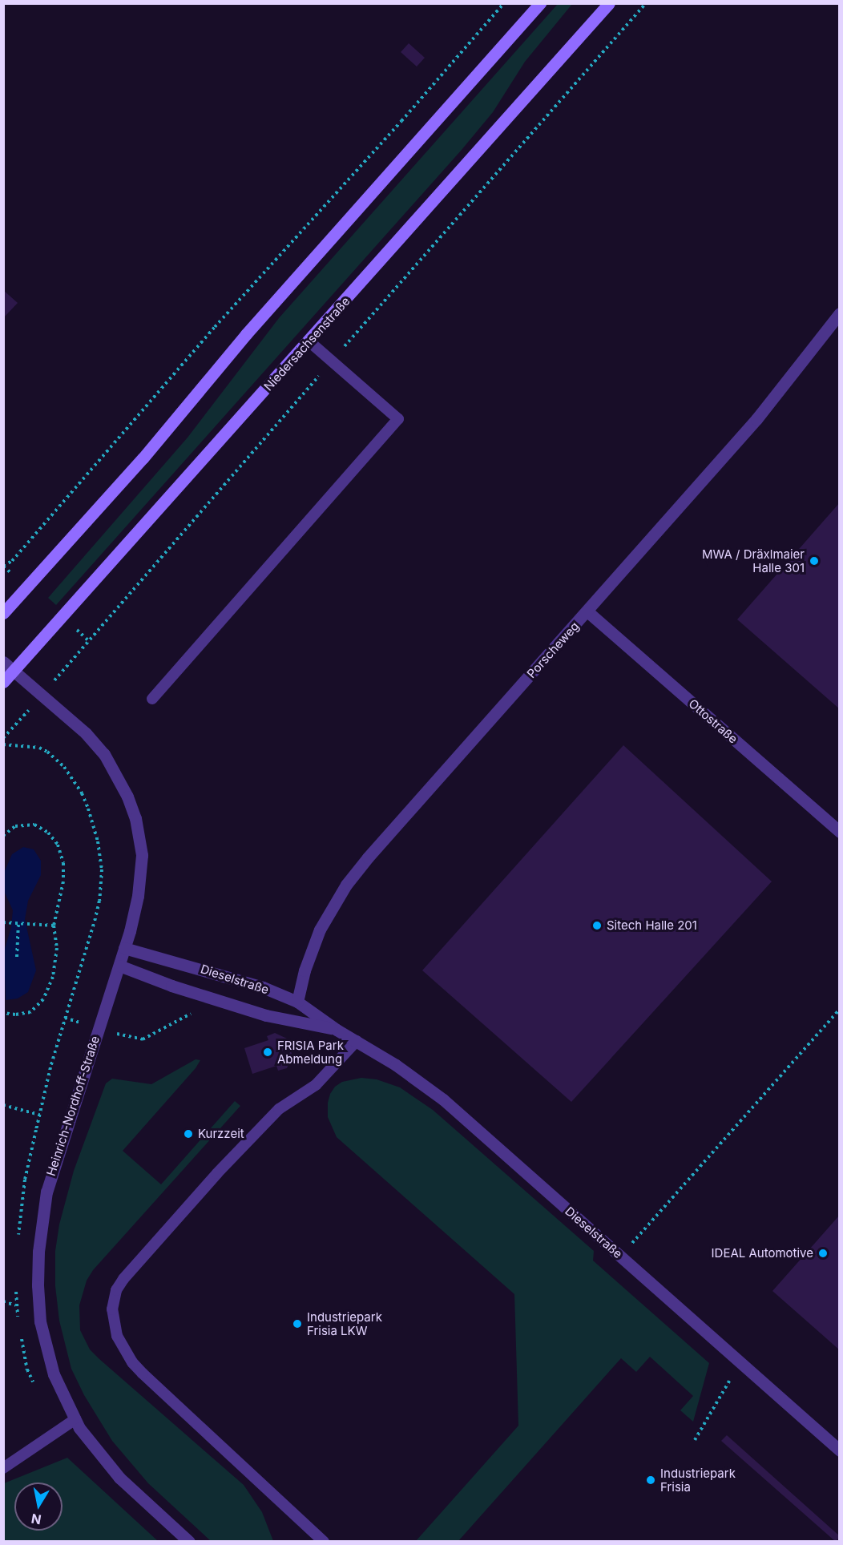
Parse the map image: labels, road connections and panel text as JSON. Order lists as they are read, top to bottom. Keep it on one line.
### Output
{"streets":{"main road":["Niedersachsenstraße"],"street":["Porscheweg","Ottostraße","Dieselstraße","Heinrich-Nordhoff-Straße"]},"crossings":[["Niedersachsenstraße","Heinrich-Nordhoff-Straße"],["Porscheweg","Ottostraße"],["Porscheweg","Dieselstraße"],["Dieselstraße","Heinrich-Nordhoff-Straße"]],"places":["MWA / Dräxlmaier Halle 301","Sitech Halle 201","FRISIA Park Abmeldung","Kurzzeit","IDEAL Automotive","Industriepark Frisia LKW","Industriepark Frisia"],"north":"bottom"}
